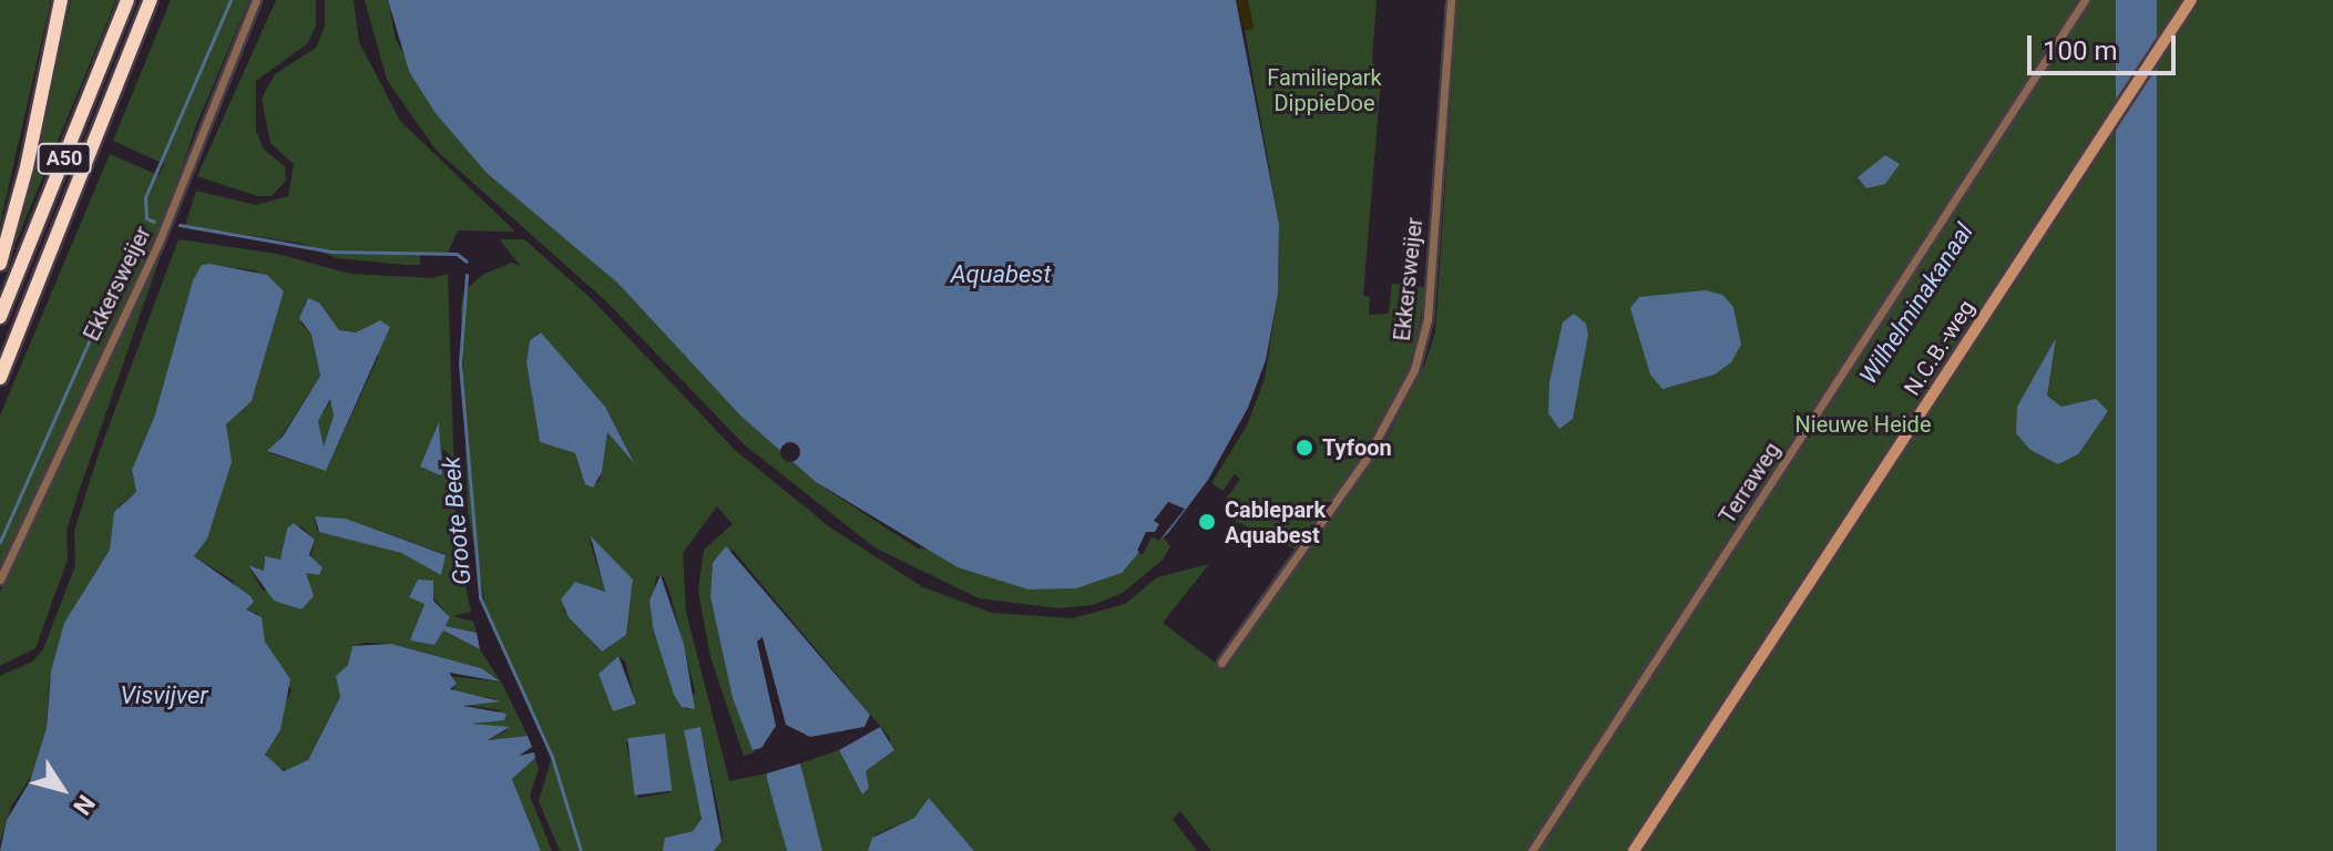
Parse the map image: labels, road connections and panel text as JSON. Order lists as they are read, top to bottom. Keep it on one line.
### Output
{"streets":{"highway":["A50"],"street":["Ekkersweijer","N.C.B.-weg","Terraweg"]},"water":["Aquabest","Wilhelminakanaal","Groote Beek","Visvijver"],"parks":["Familiepark DippieDoe","Nieuwe Heide"],"places":["Tyfoon","Cablepark Aquabest"],"scale_bar":"100 m","north":"bottom right"}
